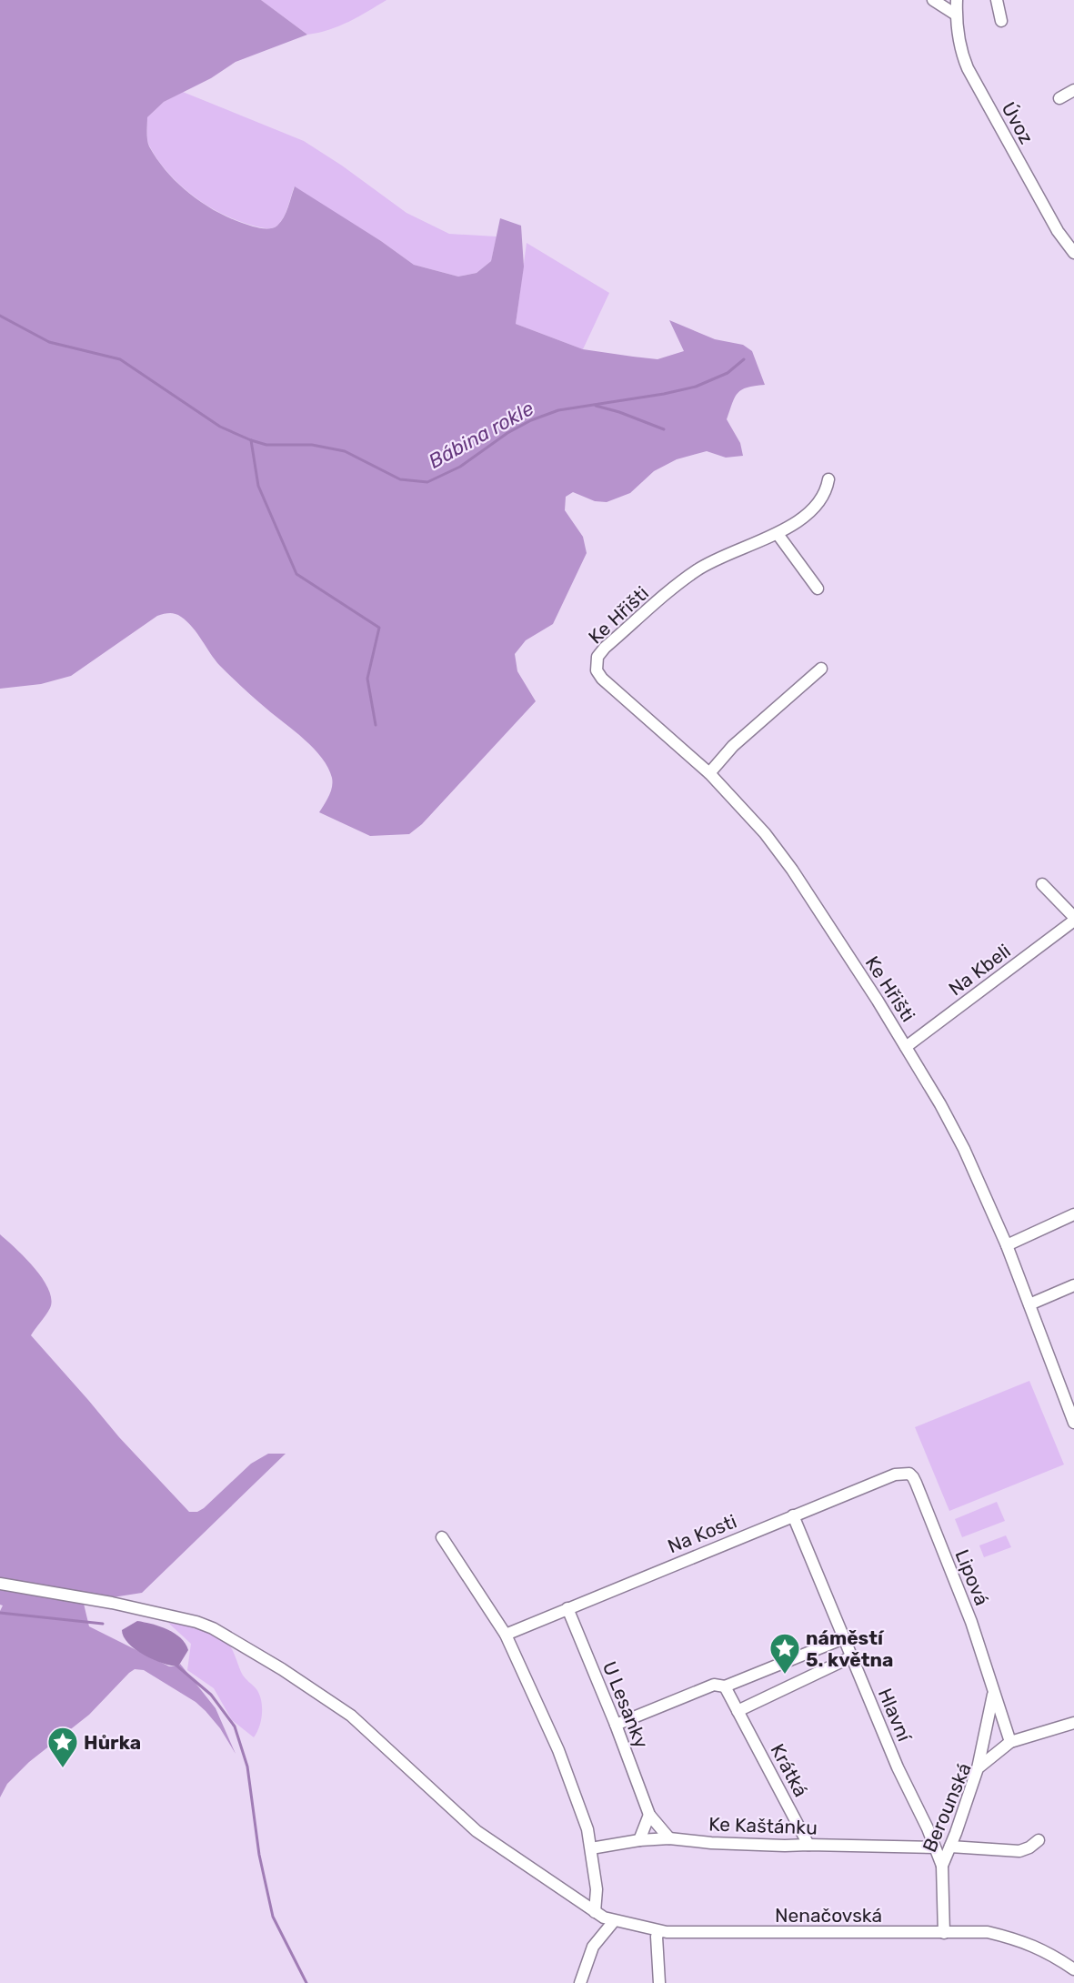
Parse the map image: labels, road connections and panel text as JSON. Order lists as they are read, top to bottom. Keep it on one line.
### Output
{"streets":{"street":["Úvoz","Ke Hřišti","Na Kbeli","Na Kosti","Lipová","U Lesanky","Hlavní","Krátká","Berounská","Ke Kaštánku","Nenačovská"]},"crossings":[["Ke Hřišti","Na Kbeli"],["Na Kosti","Lipová"],["Na Kosti","U Lesanky"],["Na Kosti","Hlavní"],["Lipová","Berounská"],["U Lesanky","Ke Kaštánku"],["Hlavní","Berounská"],["Hlavní","Ke Kaštánku"],["Krátká","Ke Kaštánku"],["Berounská","Nenačovská"]],"water":["Bábina rokle"],"places":{"place":["náměstí 5. května","Hůrka"]}}
